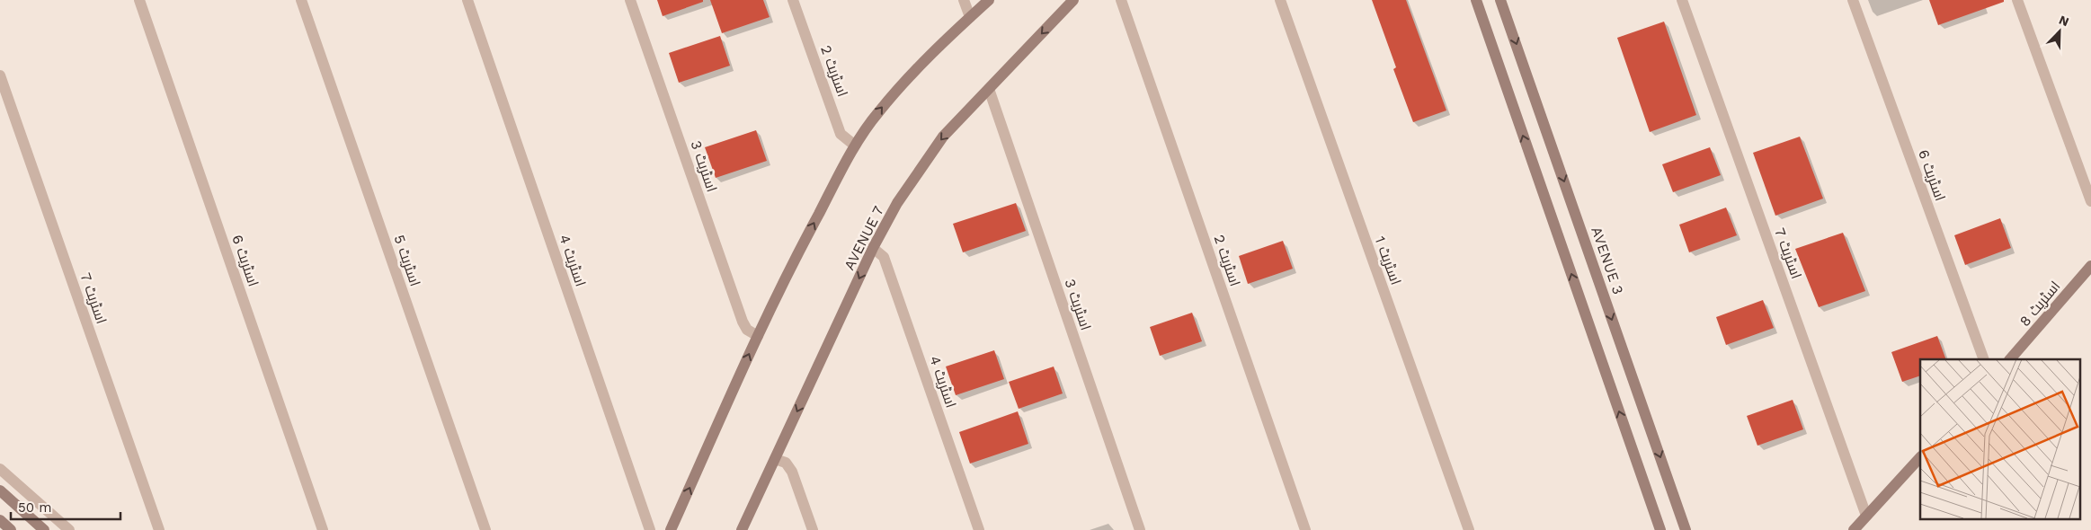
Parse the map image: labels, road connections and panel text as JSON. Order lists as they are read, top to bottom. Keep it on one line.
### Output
{"streets":{"main road":["AVENUE 7","AVENUE 3","اسٹریٹ 8"],"street":["اسٹریٹ 2","اسٹریٹ 3","اسٹریٹ 6","اسٹریٹ 7","اسٹریٹ 5","اسٹریٹ 4","اسٹریٹ 1"]},"crossings":[["اسٹریٹ 3","AVENUE 7"],["AVENUE 7","اسٹریٹ 4"]],"scale_bar":"50 m","north":"top right"}
